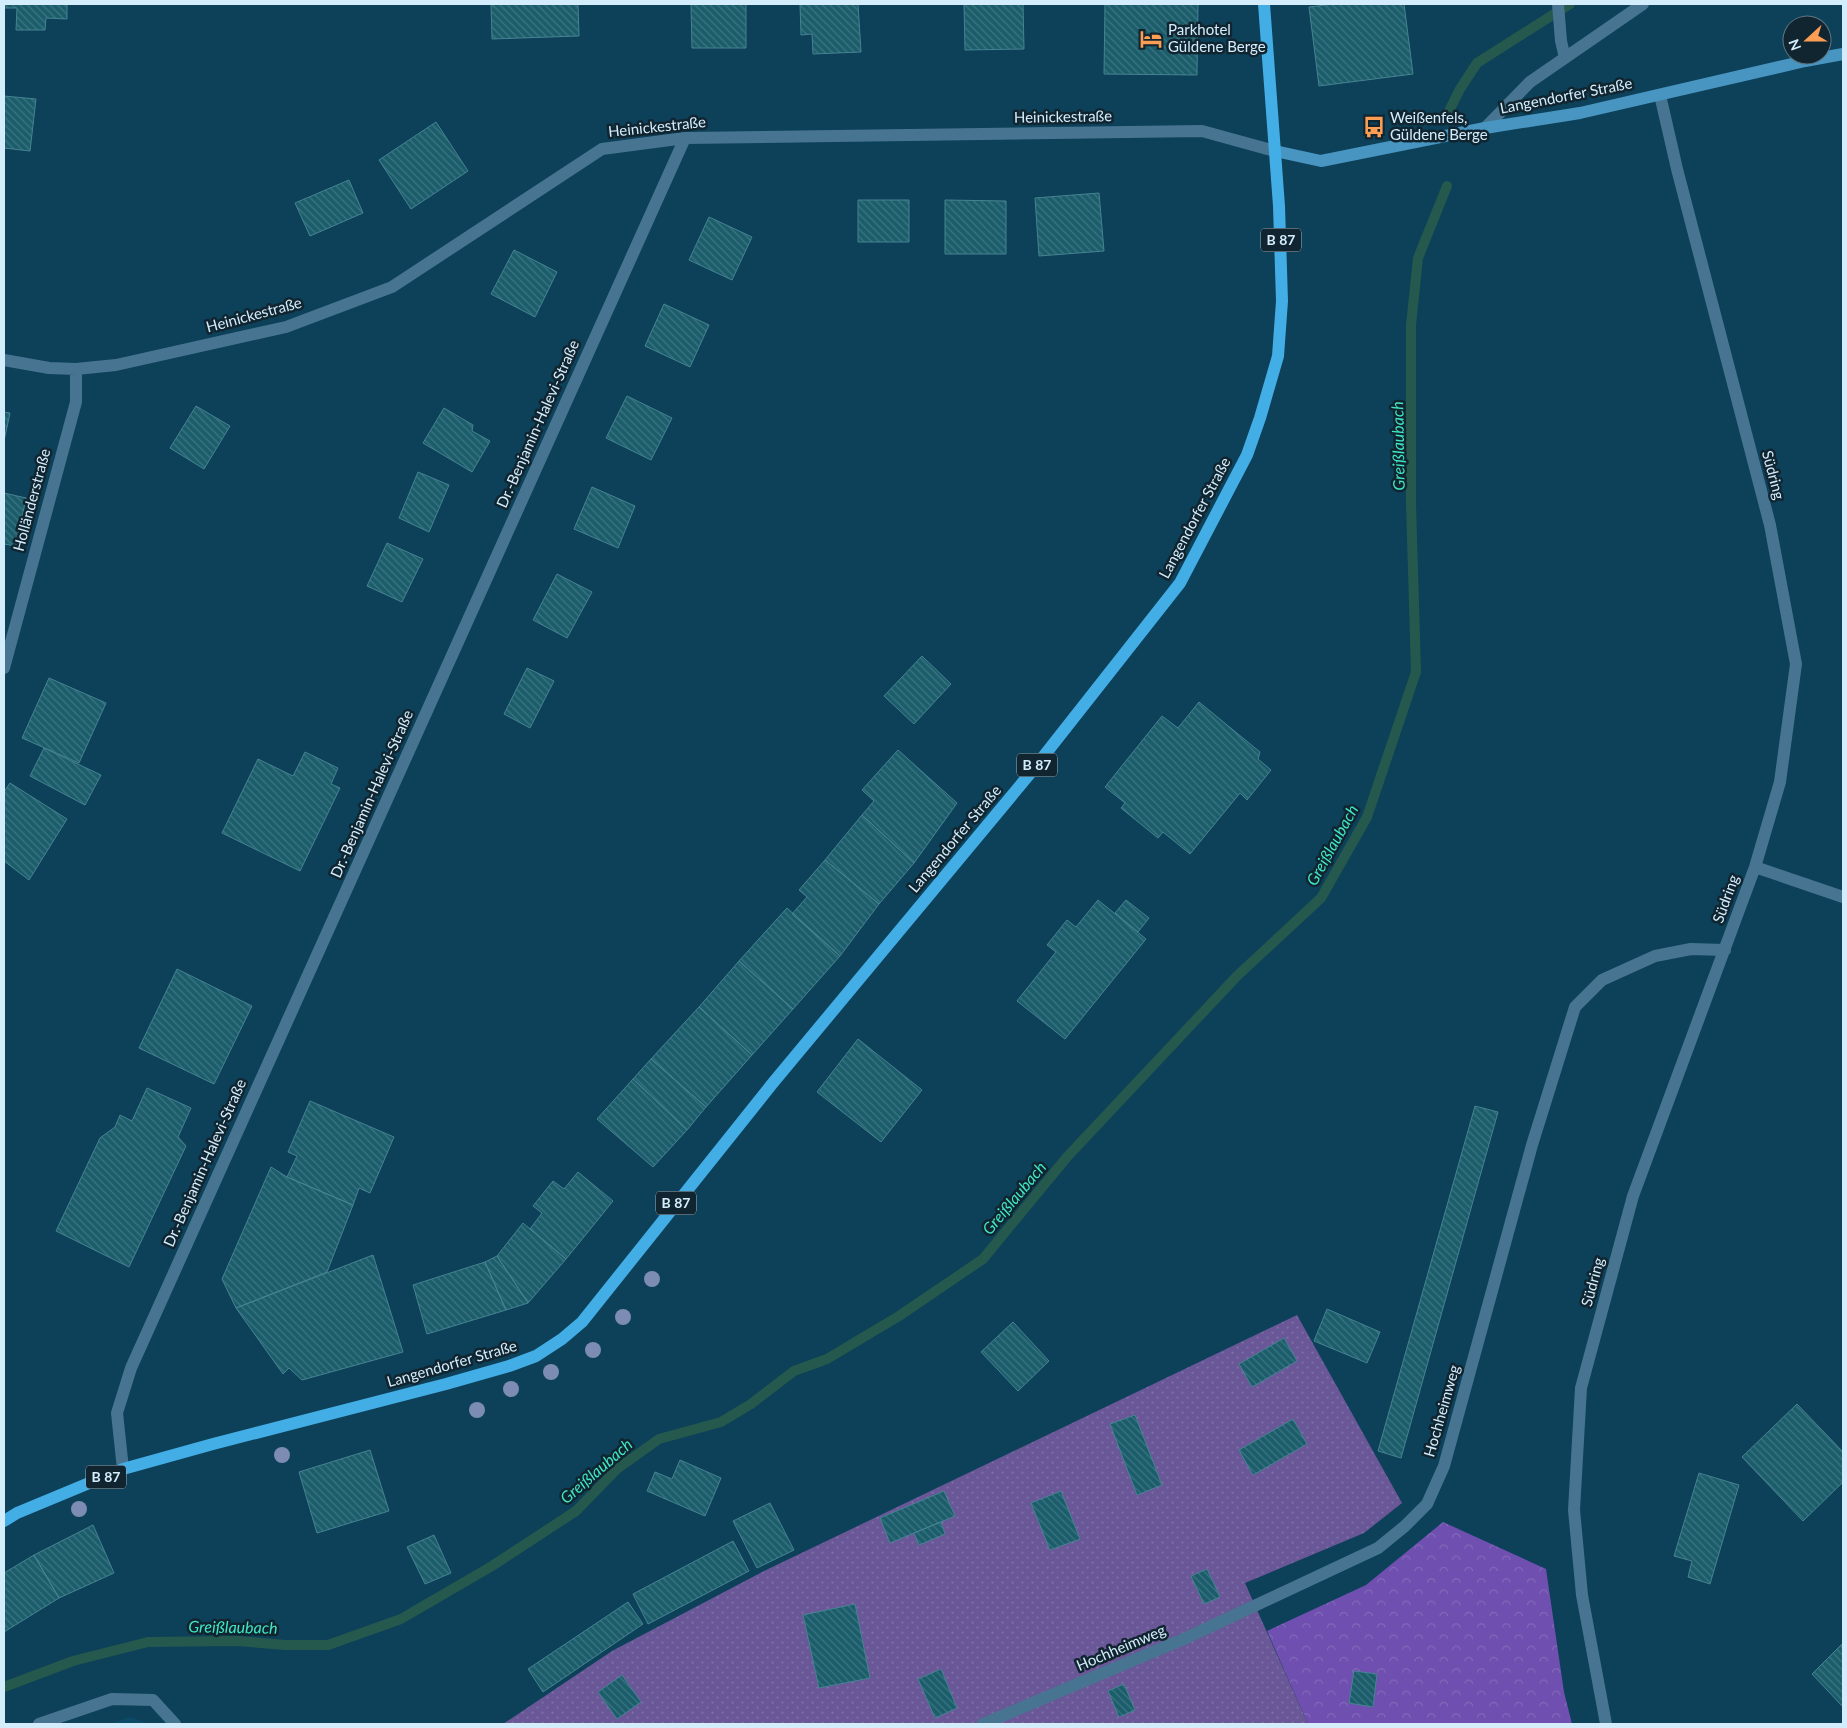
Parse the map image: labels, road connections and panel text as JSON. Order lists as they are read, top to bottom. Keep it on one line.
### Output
{"streets":{"main road":["Langendorfer Straße","B 87"],"street":["Heinickestraße","Dr.-Benjamin-Halevi-Straße","Südring","Holländerstraße","Hochheimweg"]},"crossings":[["Langendorfer Straße","Heinickestraße"],["Langendorfer Straße","B 87"],["Langendorfer Straße","Dr.-Benjamin-Halevi-Straße"],["Langendorfer Straße","Südring"],["Heinickestraße","B 87"],["Heinickestraße","Dr.-Benjamin-Halevi-Straße"],["Heinickestraße","Holländerstraße"],["Südring","Hochheimweg"]],"water":["Greißlaubach"],"places":{"hotel":["Parkhotel Güldene Berge"],"bus stop":["Weißenfels, Güldene Berge"]},"north":"left"}
